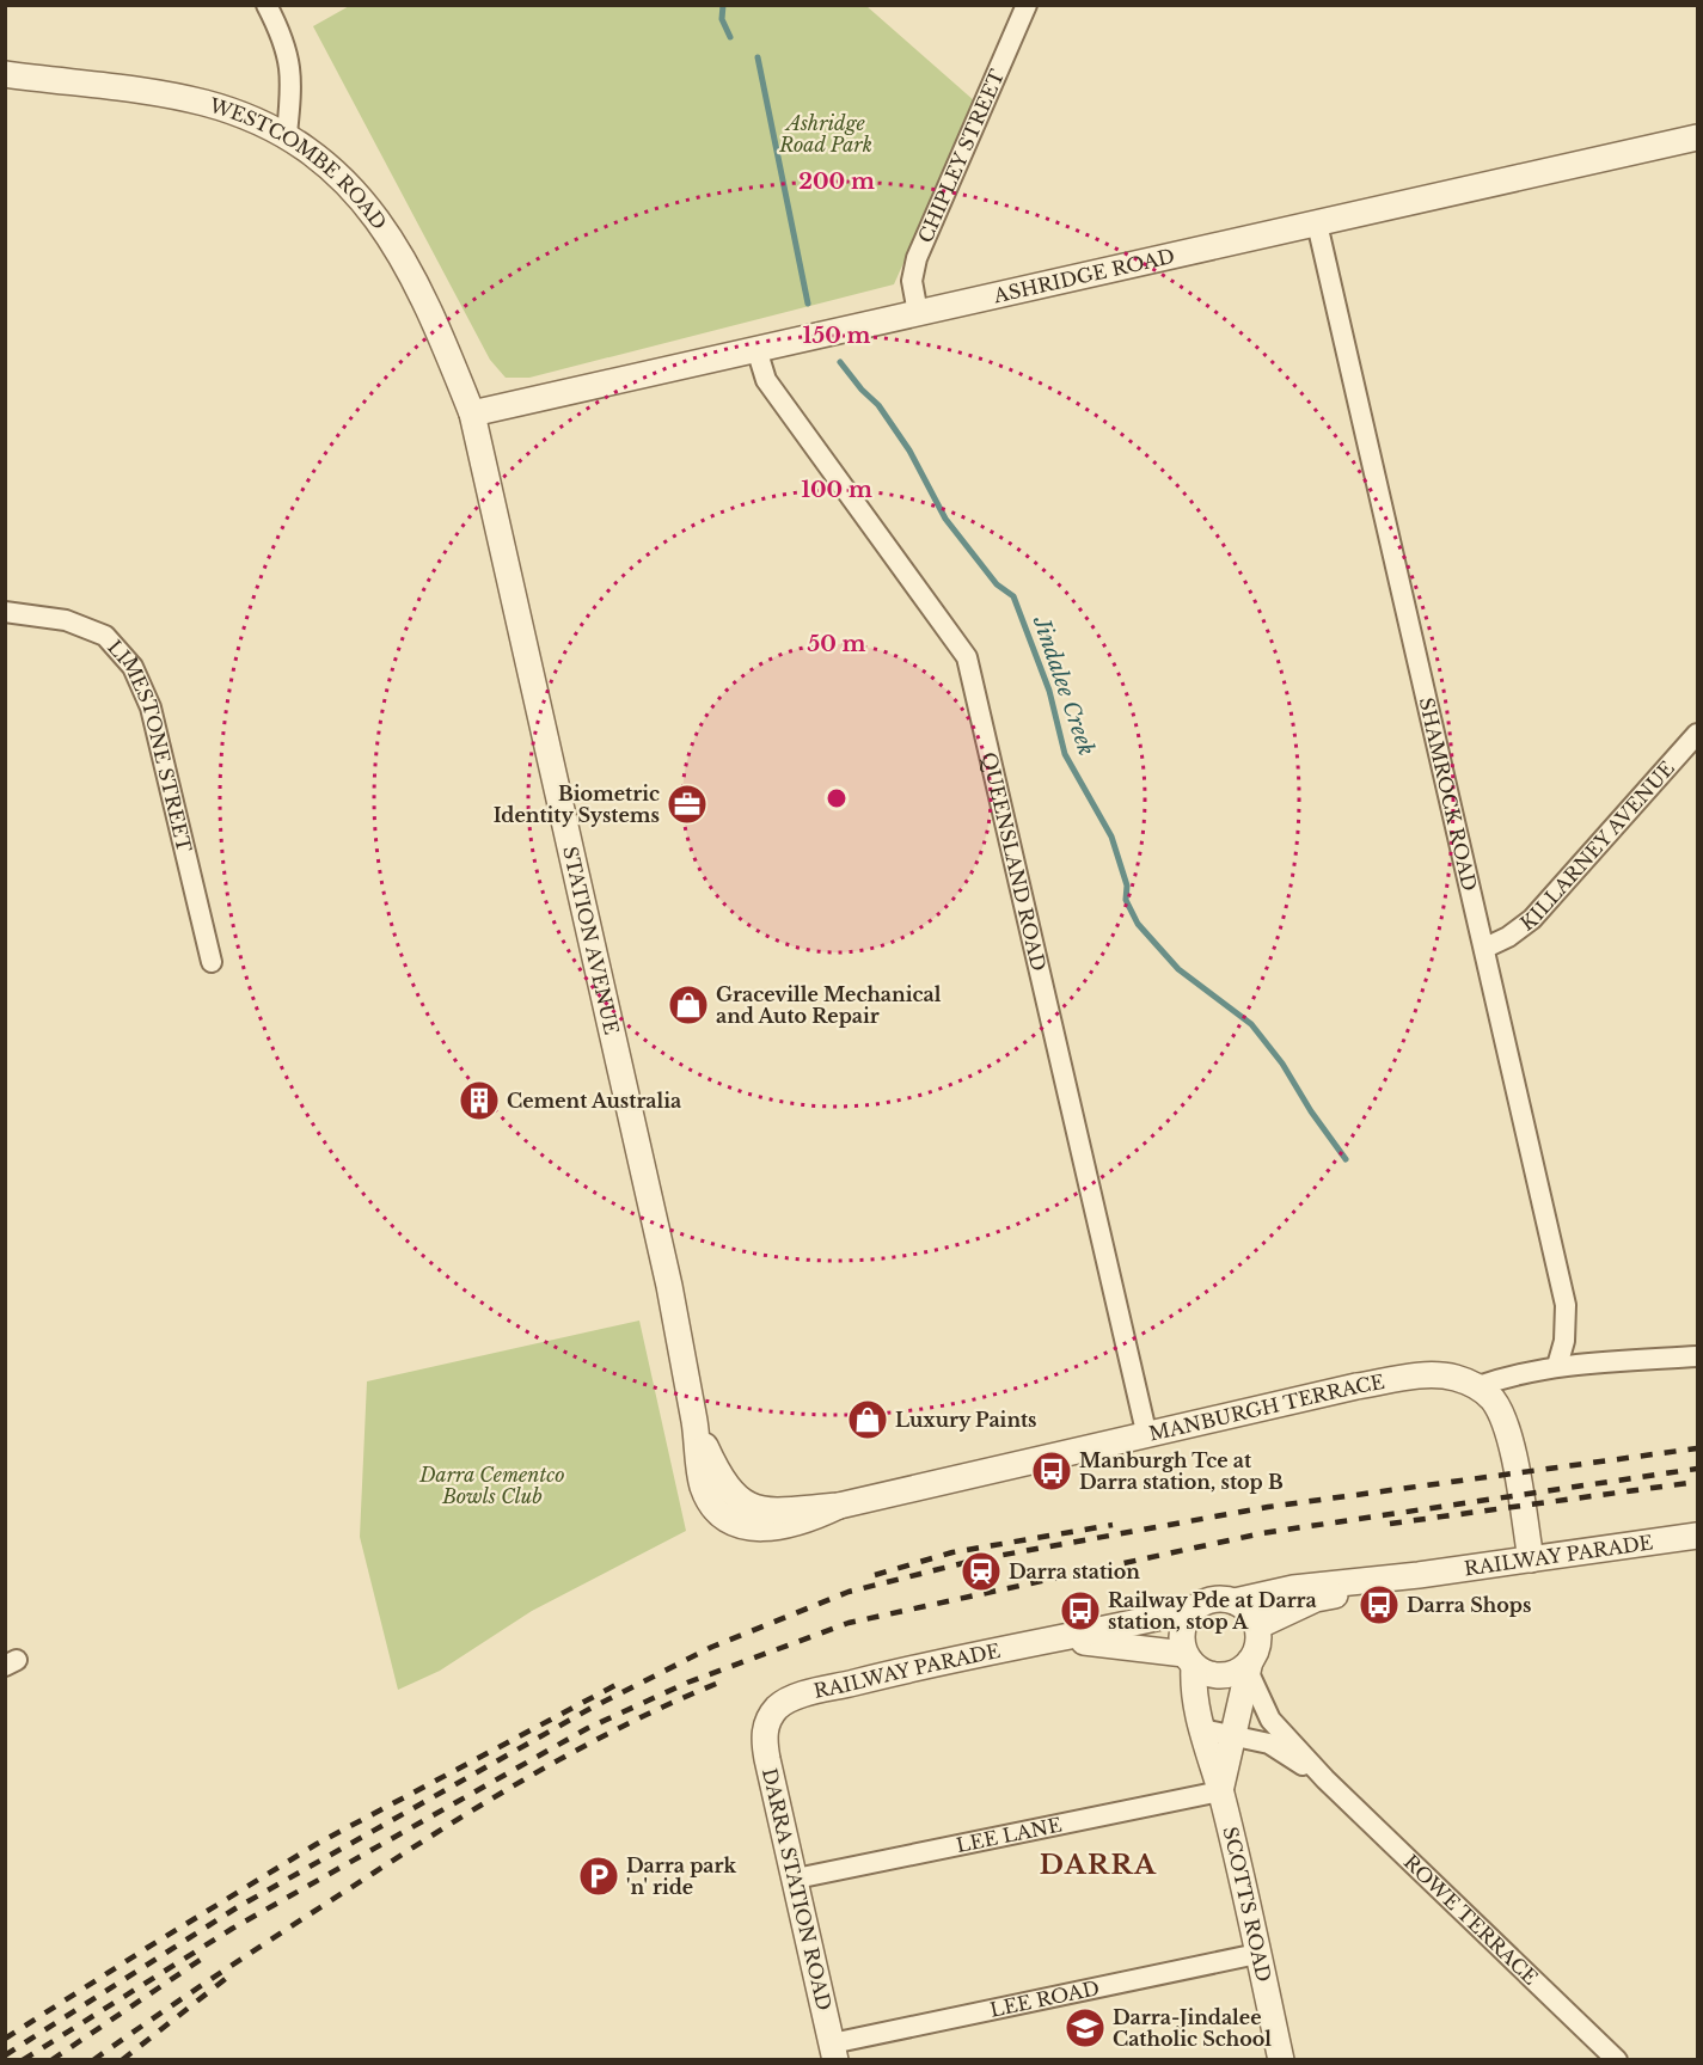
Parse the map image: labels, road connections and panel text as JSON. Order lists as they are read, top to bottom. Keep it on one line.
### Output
{"streets":{"street":["CHIPLEY STREET","WESTCOMBE ROAD","ASHRIDGE ROAD","LIMESTONE STREET","SHAMROCK ROAD","KILLARNEY AVENUE","QUEENSLAND ROAD","STATION AVENUE","MANBURGH TERRACE","RAILWAY PARADE","LEE LANE","DARRA STATION ROAD","SCOTTS ROAD","ROWE TERRACE","LEE ROAD"]},"crossings":[["CHIPLEY STREET","ASHRIDGE ROAD"],["WESTCOMBE ROAD","ASHRIDGE ROAD"],["WESTCOMBE ROAD","STATION AVENUE"],["ASHRIDGE ROAD","SHAMROCK ROAD"],["ASHRIDGE ROAD","QUEENSLAND ROAD"],["ASHRIDGE ROAD","STATION AVENUE"],["SHAMROCK ROAD","KILLARNEY AVENUE"],["QUEENSLAND ROAD","MANBURGH TERRACE"],["STATION AVENUE","MANBURGH TERRACE"],["RAILWAY PARADE","DARRA STATION ROAD"],["RAILWAY PARADE","SCOTTS ROAD"],["RAILWAY PARADE","ROWE TERRACE"],["LEE LANE","DARRA STATION ROAD"],["LEE LANE","SCOTTS ROAD"],["DARRA STATION ROAD","LEE ROAD"],["SCOTTS ROAD","ROWE TERRACE"],["SCOTTS ROAD","LEE ROAD"]],"districts":["DARRA"],"water":["Jindalee Creek"],"parks":["Ashridge Road Park","Darra Cementco Bowls Club"],"places":{"office":["Biometric Identity Systems"],"shop":["Graceville Mechanical and Auto Repair","Luxury Paints"],"building":["Cement Australia"],"bus stop":["Manburgh Tce at Darra station, stop B","Darra Shops","Railway Pde at Darra station, stop A"],"station":["Darra station"],"parking":["Darra park 'n' ride"],"school or university":["Darra-Jindalee Catholic School"]},"rings":["200 m","150 m","100 m","50 m"]}
